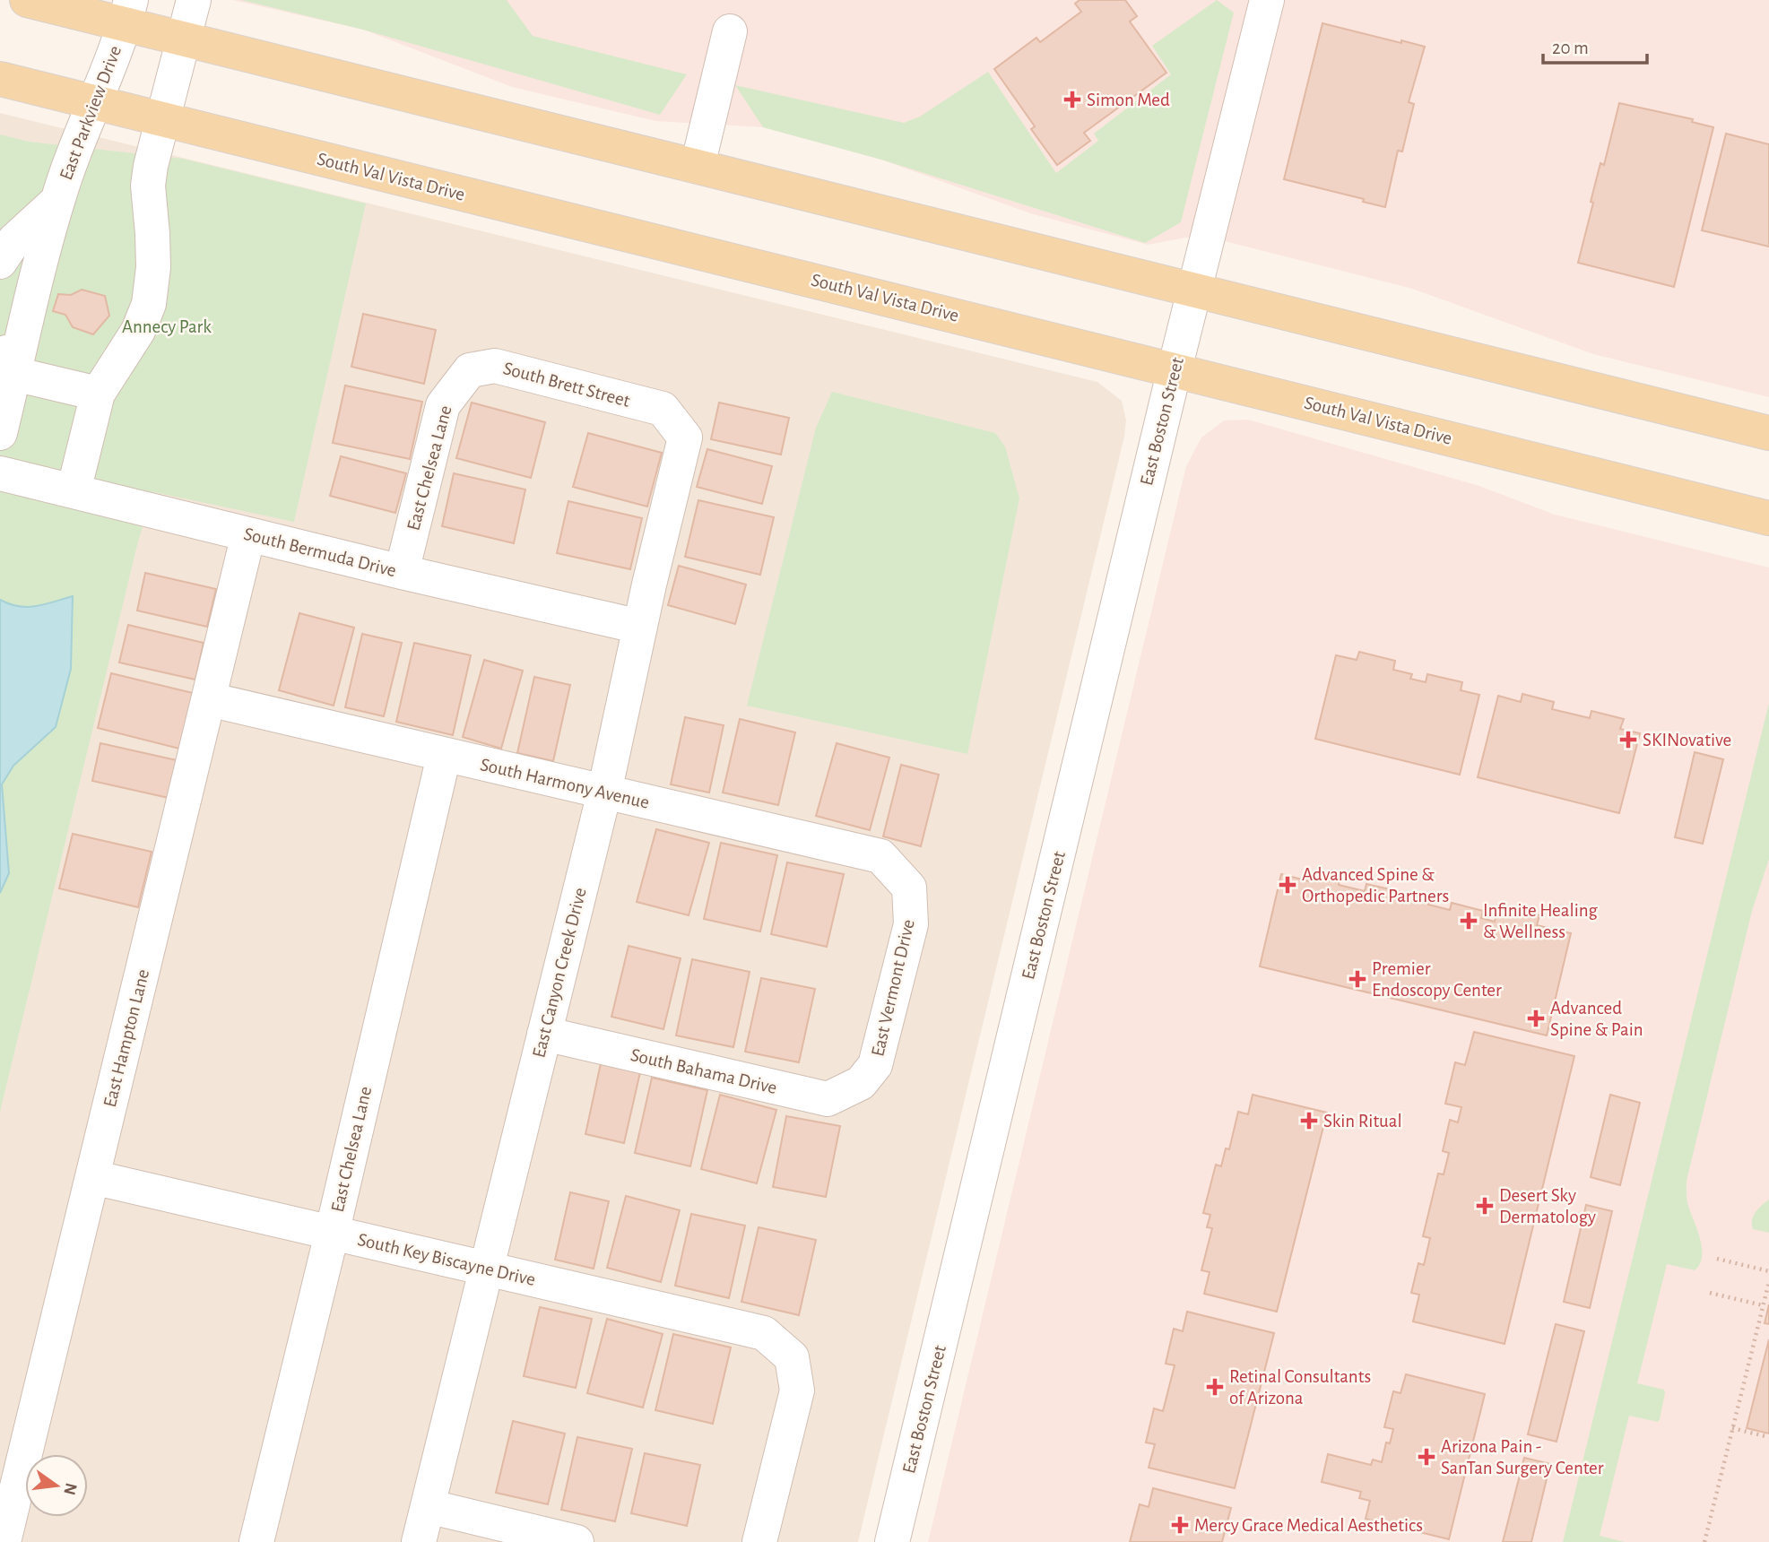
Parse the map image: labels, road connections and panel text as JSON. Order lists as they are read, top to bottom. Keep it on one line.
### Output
{"streets":{"main road":["South Val Vista Drive"],"street":["East Parkview Drive","South Brett Street","East Boston Street","East Chelsea Lane","South Bermuda Drive","South Harmony Avenue","East Canyon Creek Drive","East Vermont Drive","East Hampton Lane","South Bahama Drive","South Key Biscayne Drive"]},"crossings":[["East Parkview Drive","South Val Vista Drive"],["South Val Vista Drive","East Boston Street"],["South Brett Street","East Chelsea Lane"],["South Brett Street","East Canyon Creek Drive"],["East Chelsea Lane","South Bermuda Drive"],["East Chelsea Lane","South Harmony Avenue"],["East Chelsea Lane","South Key Biscayne Drive"],["South Bermuda Drive","East Canyon Creek Drive"],["South Bermuda Drive","East Hampton Lane"],["South Harmony Avenue","East Canyon Creek Drive"],["South Harmony Avenue","East Vermont Drive"],["South Harmony Avenue","East Hampton Lane"],["East Canyon Creek Drive","South Bahama Drive"],["East Canyon Creek Drive","South Key Biscayne Drive"],["East Vermont Drive","South Bahama Drive"],["East Hampton Lane","South Key Biscayne Drive"]],"parks":["Annecy Park"],"places":{"health":["Simon Med","SKINovative","Advanced Spine & Orthopedic Partners","Infinite Healing & Wellness","Premier Endoscopy Center","Advanced Spine & Pain","Skin Ritual","Desert Sky Dermatology","Retinal Consultants of Arizona","Arizona Pain - SanTan Surgery Center","Mercy Grace Medical Aesthetics"]},"scale_bar":"20 m","north":"right"}
